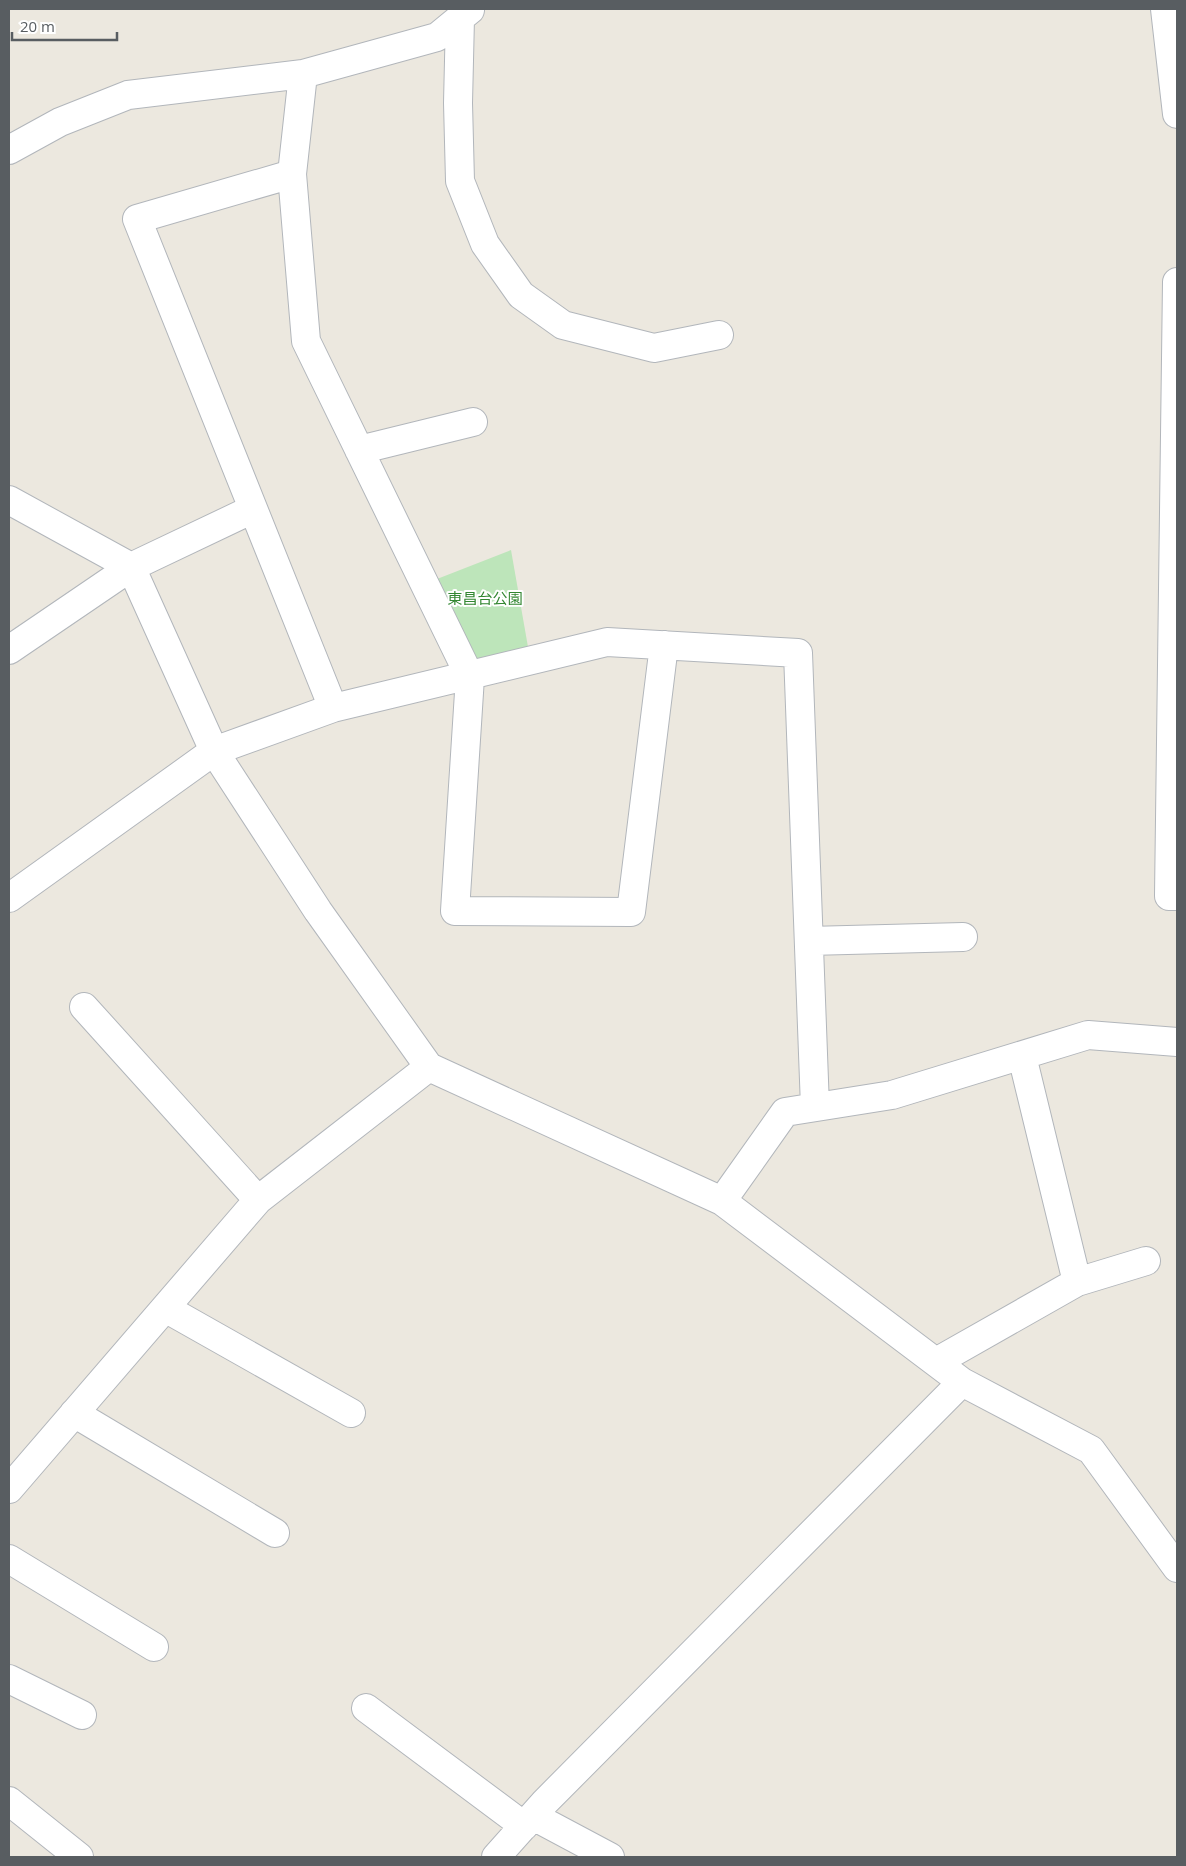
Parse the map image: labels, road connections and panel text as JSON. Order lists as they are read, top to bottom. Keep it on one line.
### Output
{"parks":["東昌台公園"],"scale_bar":"20 m"}
